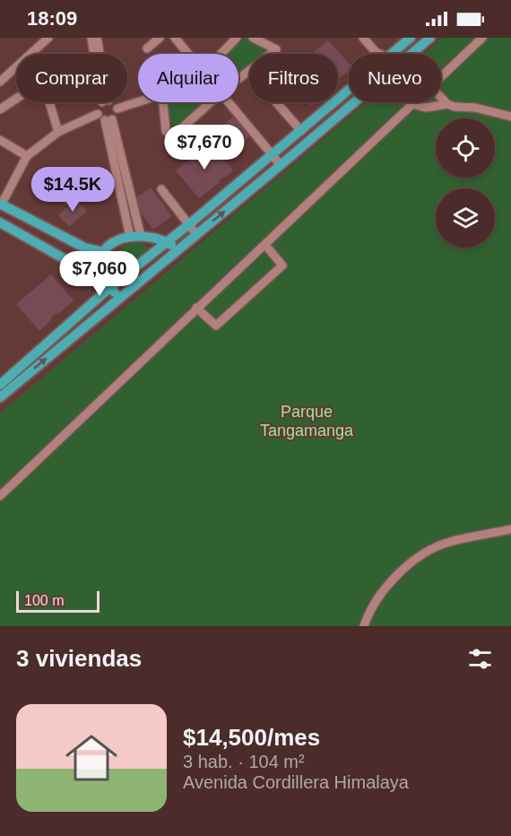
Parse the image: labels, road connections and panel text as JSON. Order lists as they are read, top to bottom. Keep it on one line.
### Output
{"parks":["Parque Tangamanga"],"scale_bar":"100 m","page":{"status":"18:09","chip":["Comprar","Alquilar","Filtros","Nuevo"],"price":["$7,670","$14.5K","$7,060"],"scale":"100 m","heading":"3 viviendas","list":[{"name":"$14,500/mes","note":"3 hab. · 104 m² · Avenida Cordillera Himalaya"}]}}
